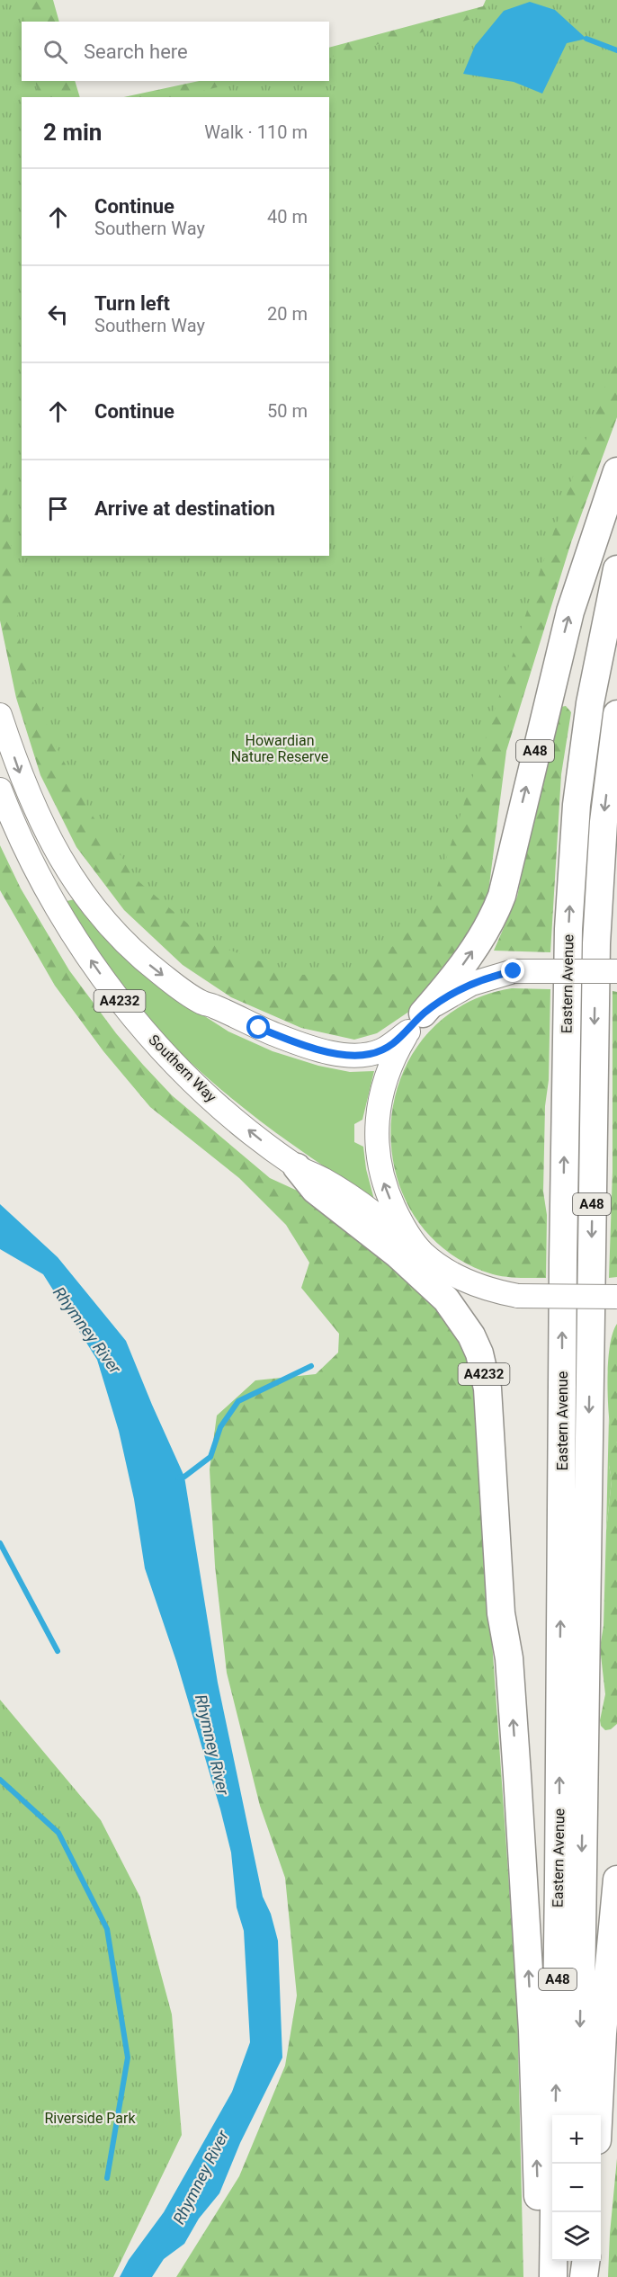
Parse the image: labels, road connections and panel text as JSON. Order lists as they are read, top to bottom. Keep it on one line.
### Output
{"streets":{"highway":["A48","Eastern Avenue","A4232"],"main road":["Southern Way"]},"crossings":[["A48","A4232"],["A48","Southern Way"],["A4232","Southern Way"]],"one_way":["Southern Way"],"water":["Rhymney River"],"parks":["Howardian Nature Reserve","Riverside Park"],"page":{"search":"Search here","heading":["2 min","Walk · 110 m"],"list":[["Continue","Southern Way","40 m"],["Turn left","Southern Way","20 m"],["Continue","50 m"],"Arrive at destination"],"map_buttons":["+","−"]}}
